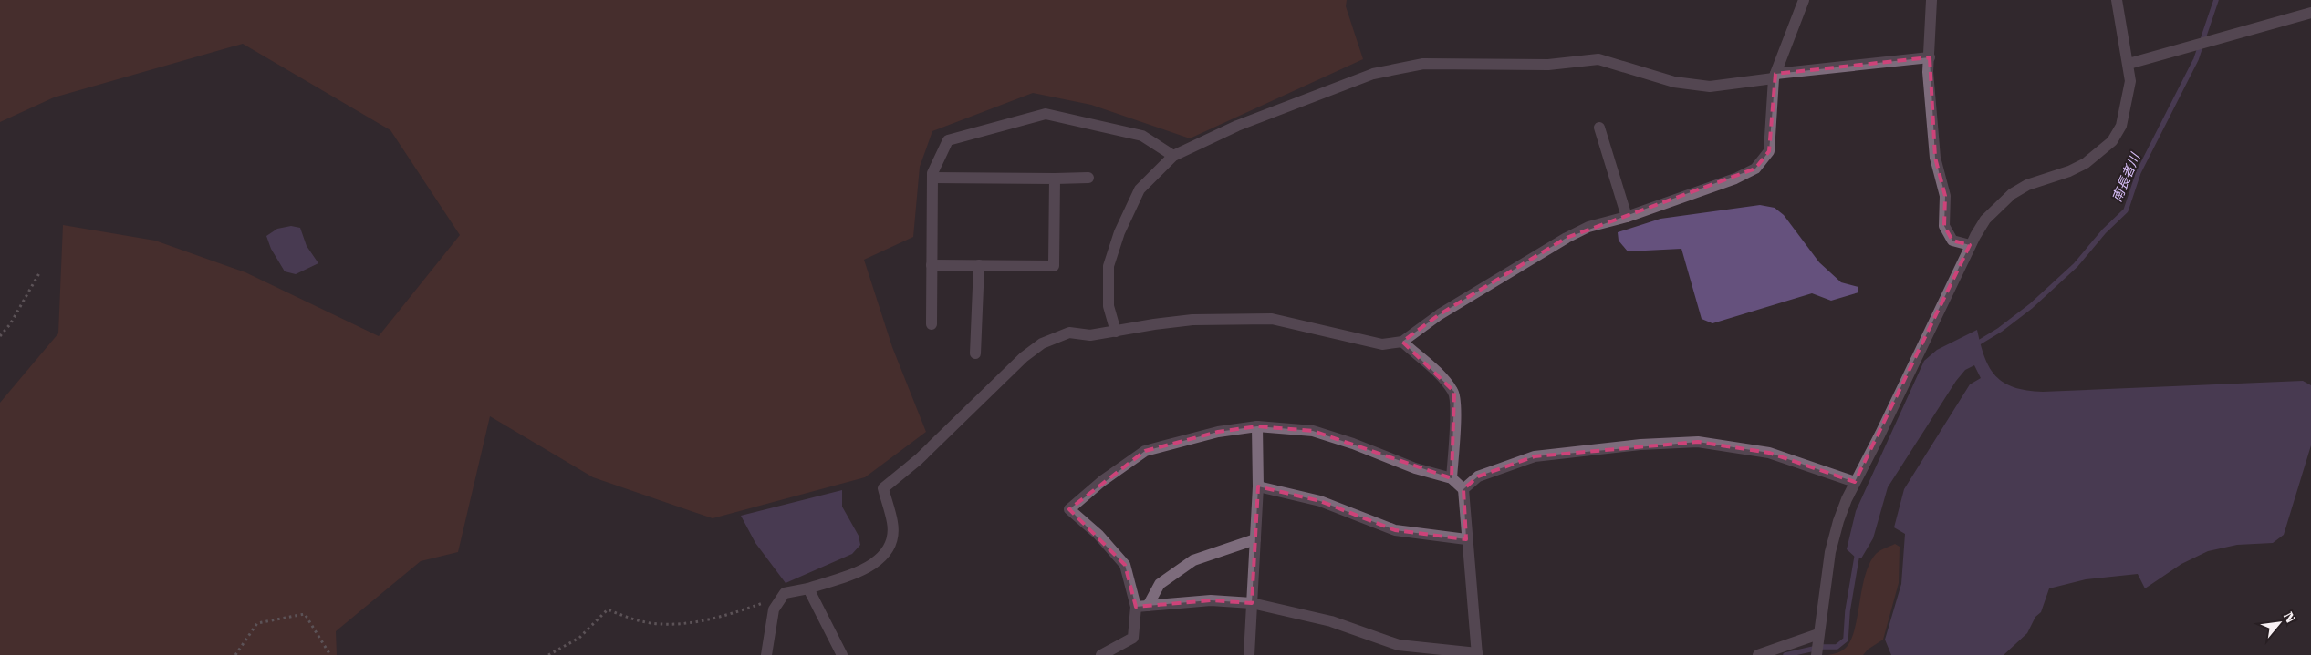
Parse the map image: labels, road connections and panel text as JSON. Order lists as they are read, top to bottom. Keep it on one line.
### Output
{"water":["南長者川"],"north":"top right"}
